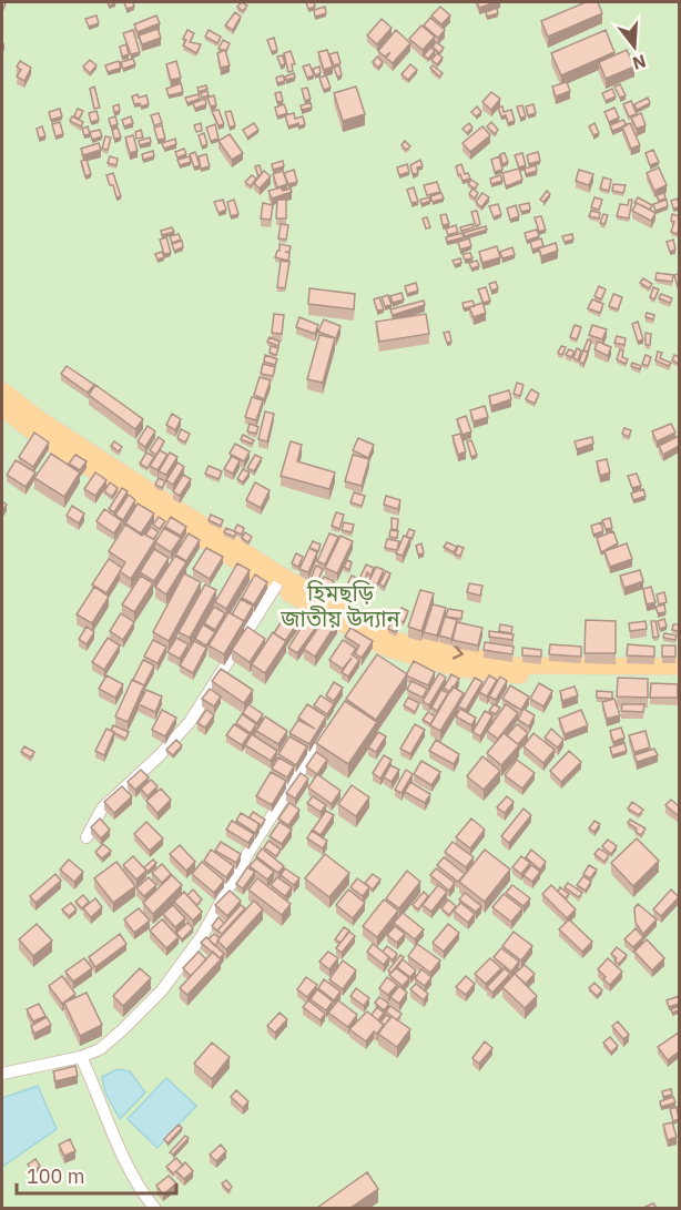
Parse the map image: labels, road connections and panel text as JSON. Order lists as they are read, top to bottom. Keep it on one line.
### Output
{"parks":["হিমছড়ি জাতীয় উদ্যান"],"scale_bar":"100 m","north":"bottom"}
